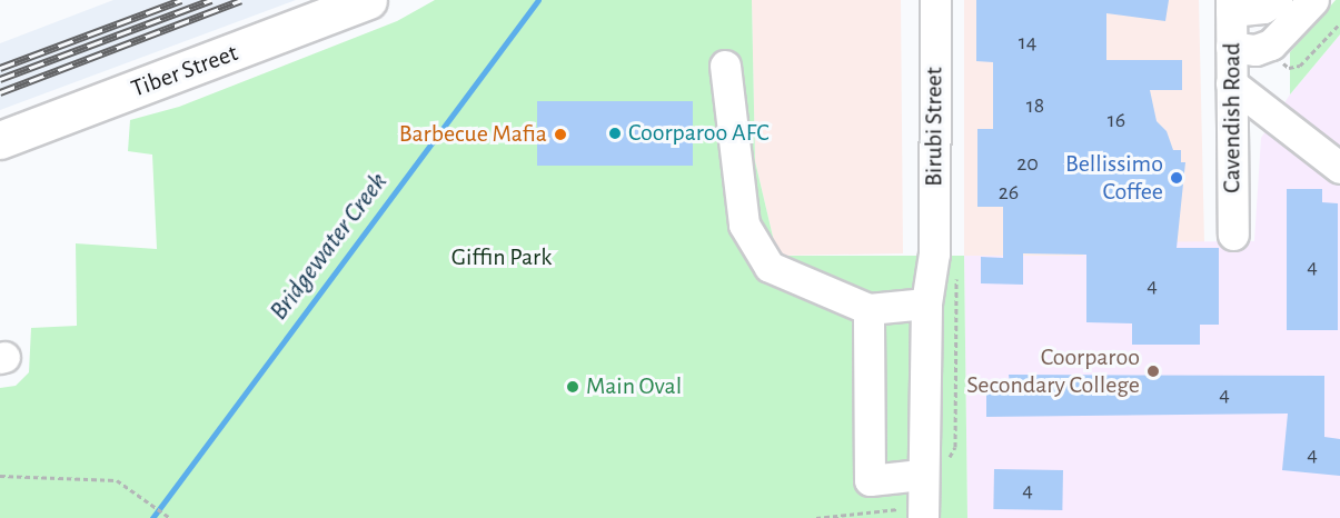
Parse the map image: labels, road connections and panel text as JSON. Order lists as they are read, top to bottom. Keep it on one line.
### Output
{"streets":{"main road":["Tiber Street"],"street":["Cavendish Road","Birubi Street"]},"water":["Bridgewater Creek"],"parks":["Giffin Park"],"places":["Coorparoo AFC","Barbecue Mafia","Bellissimo Coffee","Coorparoo Secondary College","Main Oval"],"house_numbers":["14","18","16","20","26","4","4","4","4","4"]}
